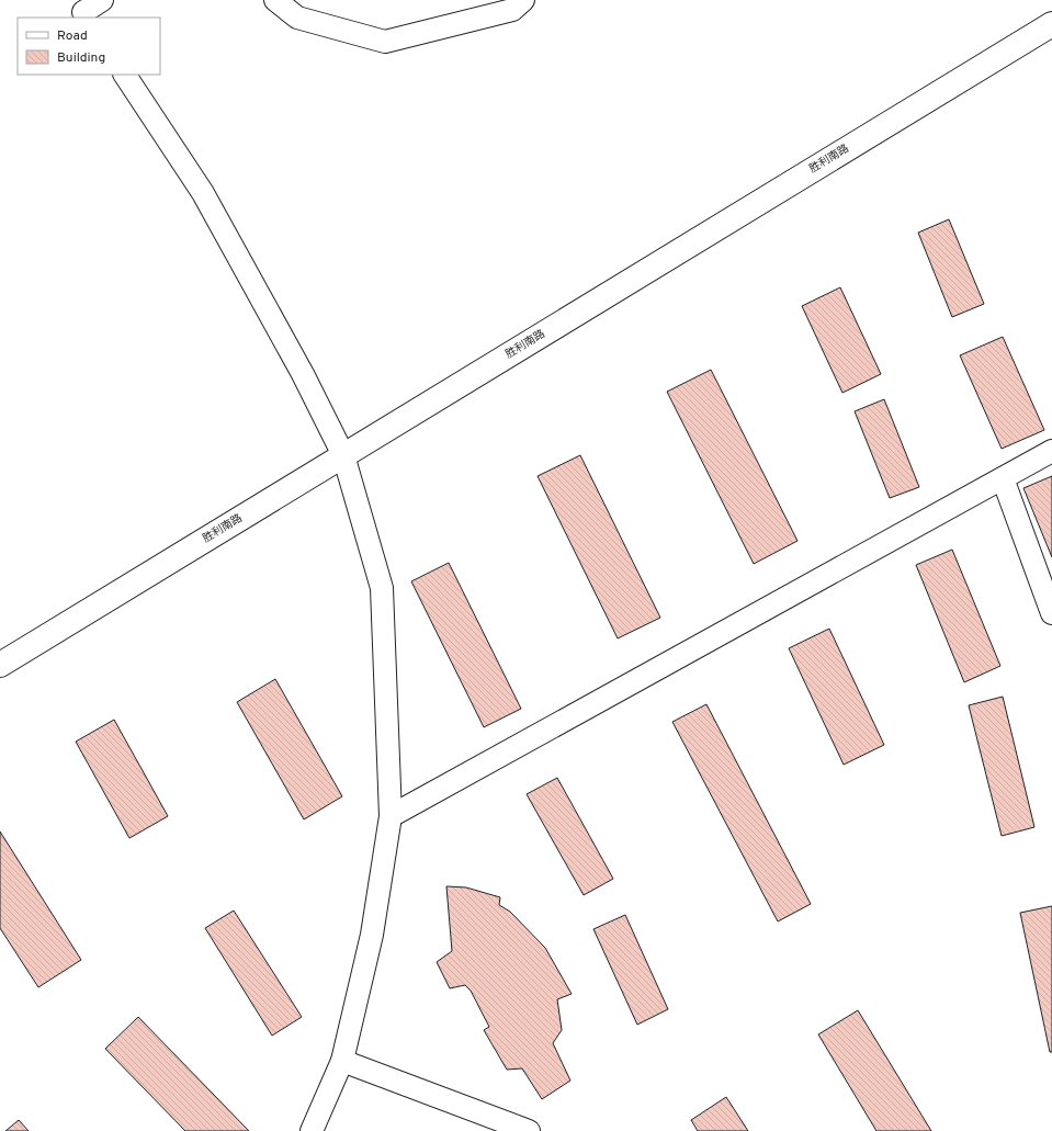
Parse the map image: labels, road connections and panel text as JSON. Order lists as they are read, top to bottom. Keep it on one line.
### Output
{"streets":{"main road":["胜利南路"]},"legend":["Road","Building"]}
